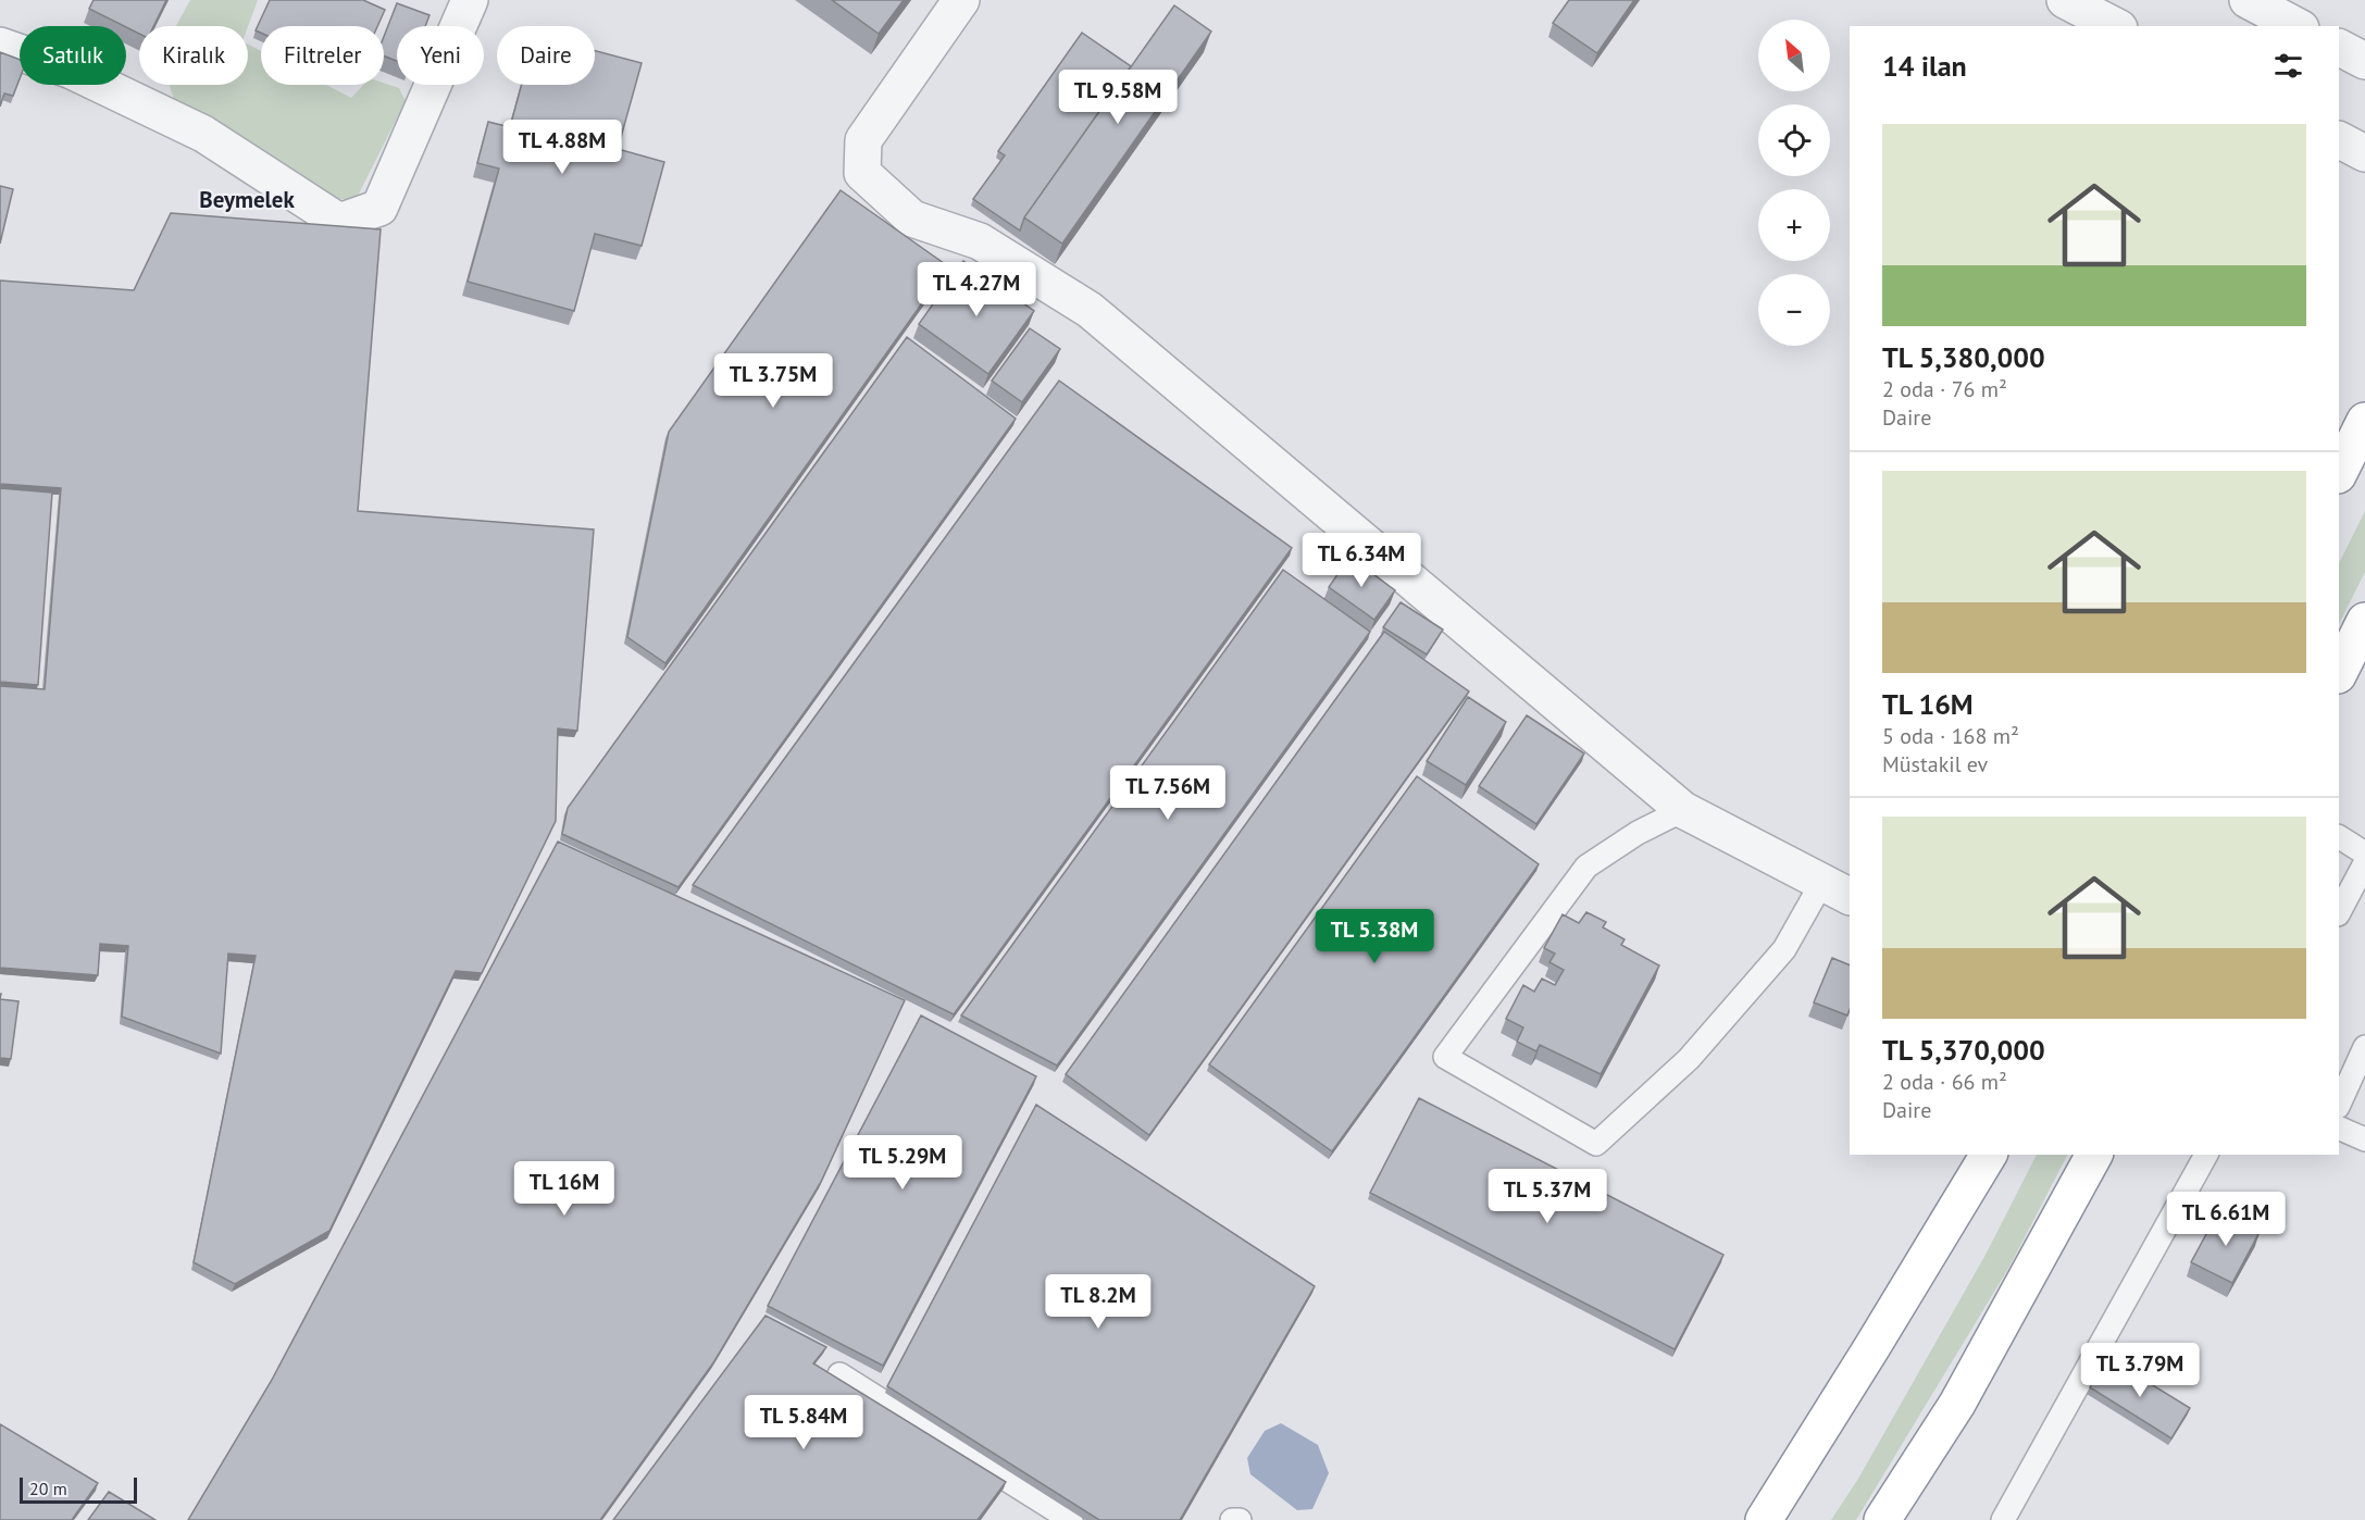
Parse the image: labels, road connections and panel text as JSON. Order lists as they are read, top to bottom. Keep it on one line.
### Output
{"districts":["Beymelek"],"scale_bar":"20 m","north":"top left","page":{"map_buttons":["+","−"],"chip":["Satılık","Kiralık","Filtreler","Yeni","Daire"],"heading":"14 ilan","price":["TL 9.58M","TL 4.88M","TL 4.27M","TL 3.75M","TL 6.34M","TL 7.56M","TL 5.38M","TL 5.29M","TL 16M","TL 5.37M","TL 6.61M","TL 8.2M","TL 3.79M","TL 5.84M"],"list":[{"name":"TL 5,380,000","note":"2 oda · 76 m² · Daire"},{"name":"TL 16M","note":"5 oda · 168 m² · Müstakil ev"},{"name":"TL 5,370,000","note":"2 oda · 66 m² · Daire"}],"scale":"20 m"}}
